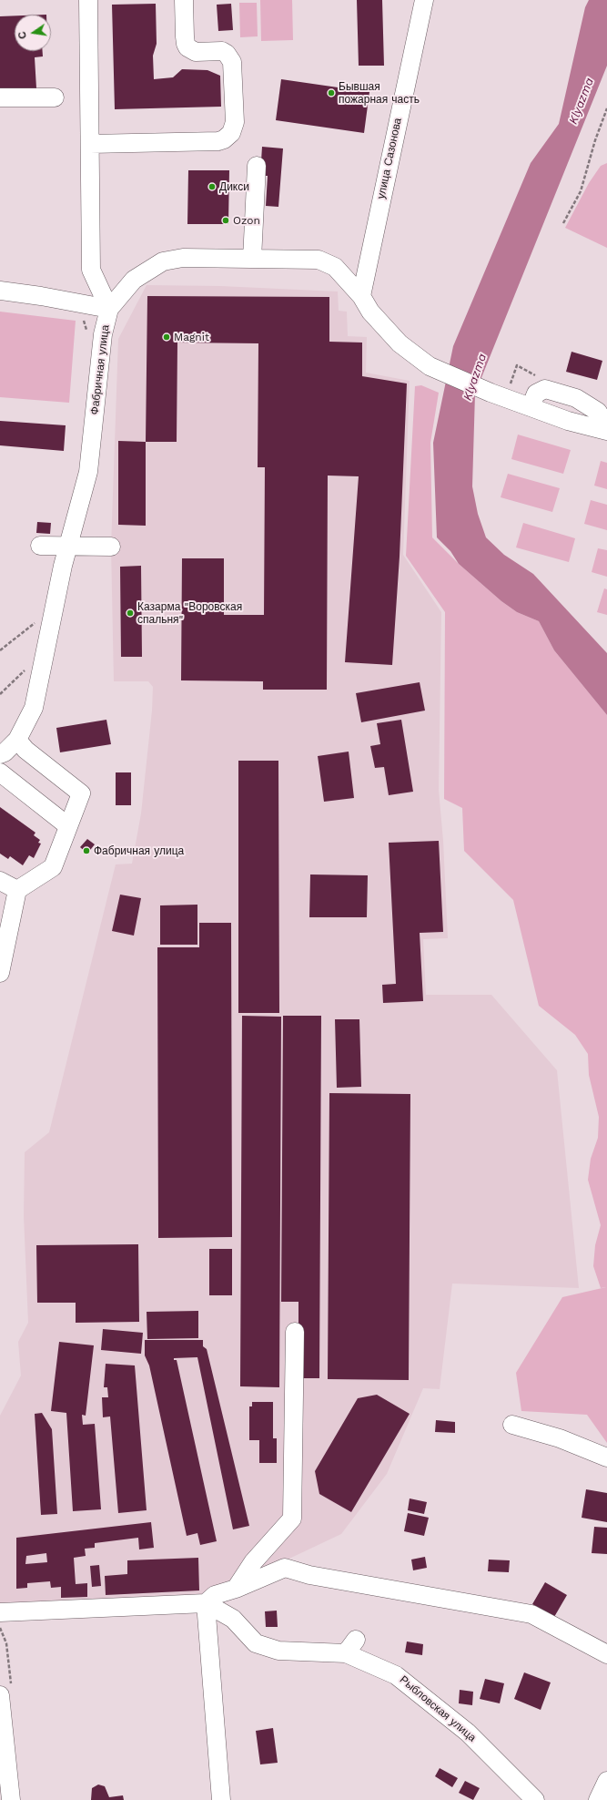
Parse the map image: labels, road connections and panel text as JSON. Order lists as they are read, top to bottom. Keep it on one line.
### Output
{"streets":{"street":["улица Сазонова","Фабричная улица","Рыбловская улица"]},"crossings":[["улица Сазонова","Фабричная улица"]],"water":["Klyazma"],"places":["Бывшая пожарная часть","Дикси","Ozon","Magnit","Казарма \"Воровская спальня\"","Фабричная улица"],"north":"left"}
